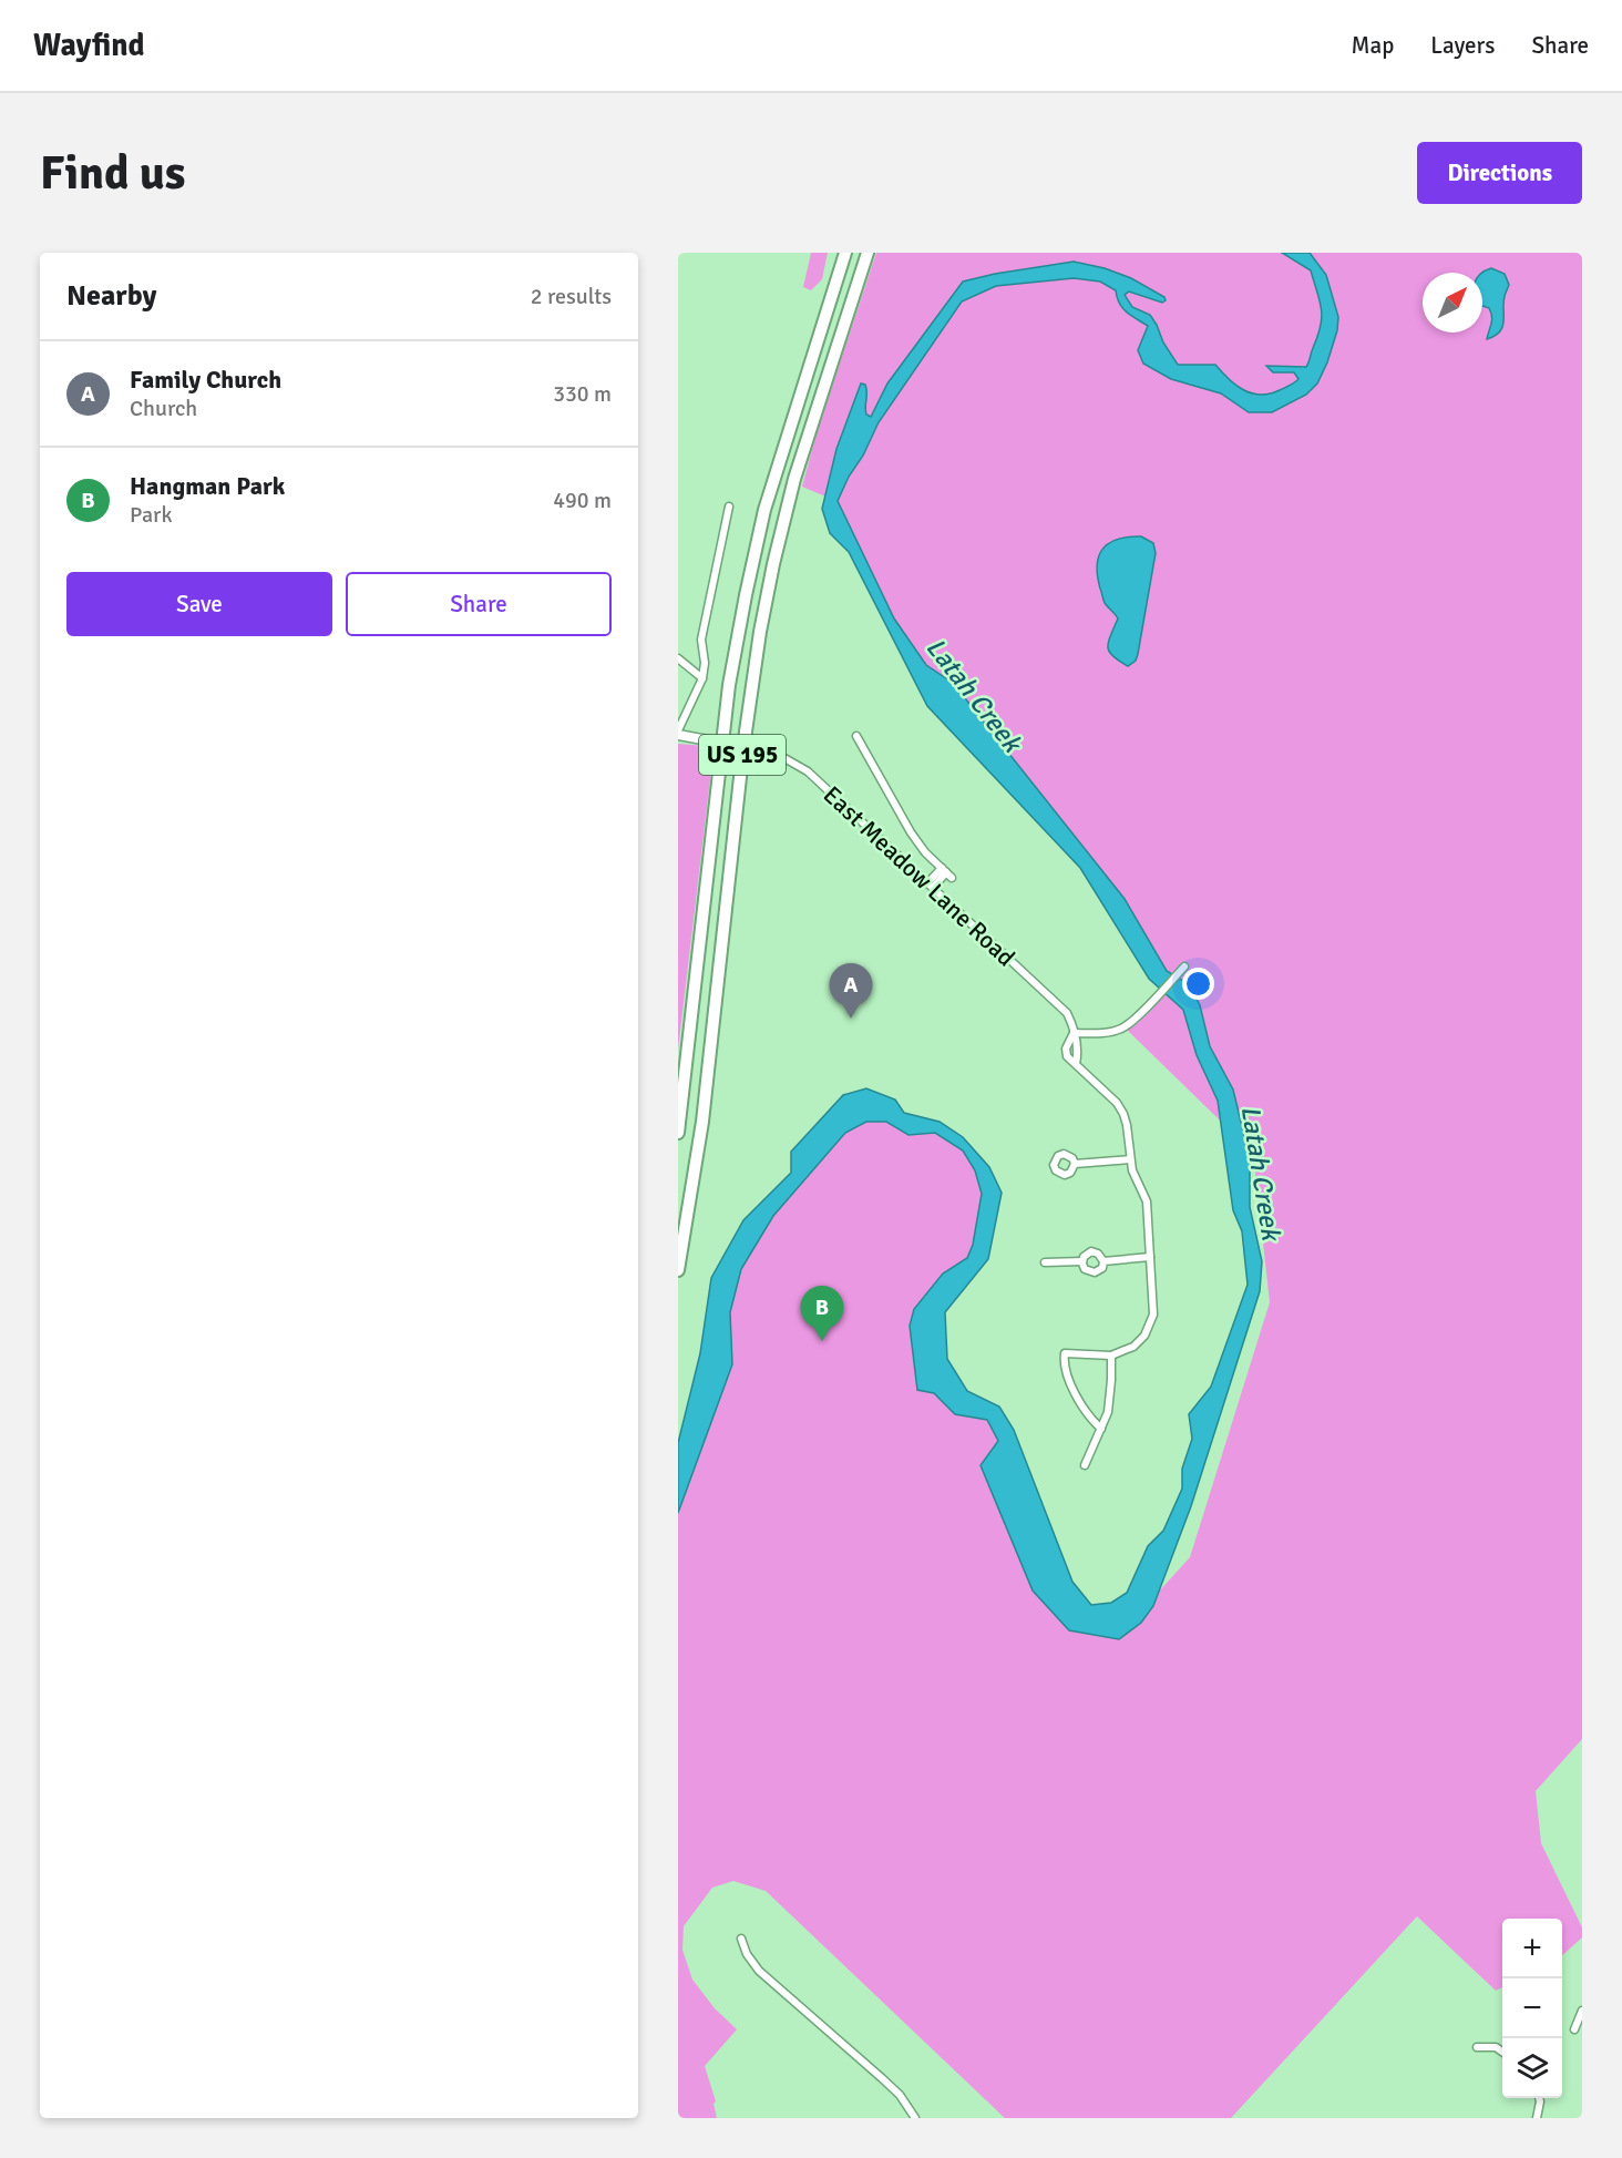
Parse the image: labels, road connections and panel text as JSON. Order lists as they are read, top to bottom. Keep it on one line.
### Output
{"streets":{"highway":["US 195"],"street":["East Meadow Lane Road"]},"crossings":[["US 195","East Meadow Lane Road"]],"water":["Latah Creek"],"north":"top right","page":{"header":"Wayfind","nav":["Map","Layers","Share"],"buttons":["Directions",["Save","Share"]],"title":"Find us","heading":["Nearby","2 results"],"list":[{"mark":"A","name":"Family Church","note":"Church","value":"330 m"},{"mark":"B","name":"Hangman Park","note":"Park","value":"490 m"}],"pins":["A","B"],"map_buttons":["+","−"]}}
